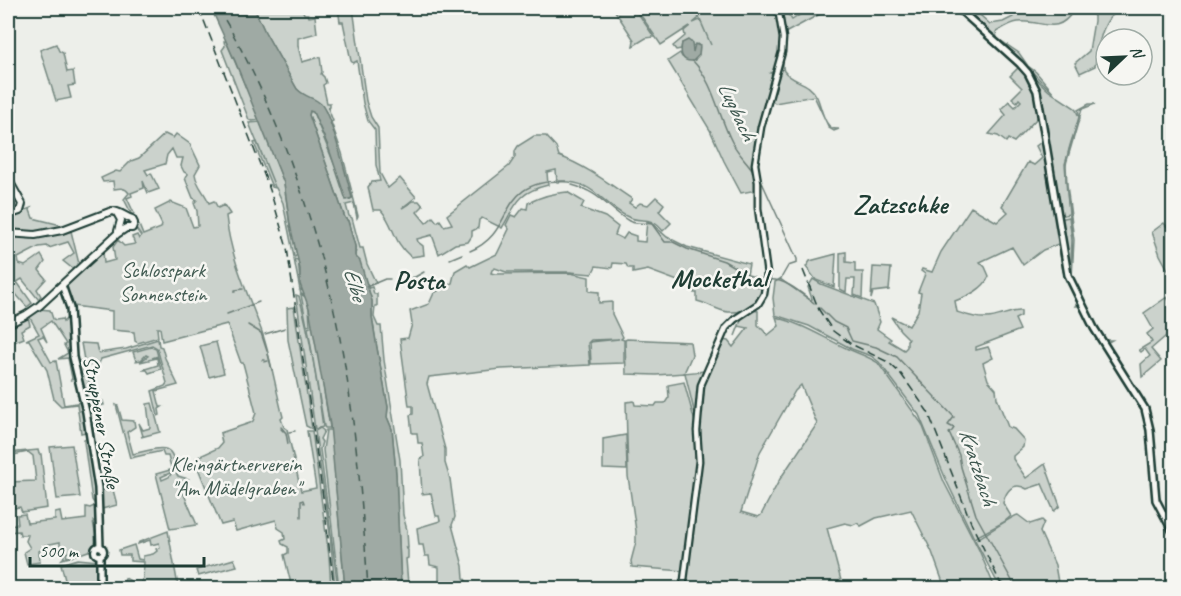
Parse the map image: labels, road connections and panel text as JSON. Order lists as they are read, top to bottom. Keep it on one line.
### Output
{"streets":{"main road":["Struppener Straße"]},"districts":["Zatzschke","Mockethal","Posta"],"water":["Lugbach","Elbe","Kratzbach"],"parks":["Schlosspark Sonnenstein","Kleingärtnerverein \"Am Mädelgraben\""],"scale_bar":"500 m","north":"top right"}
